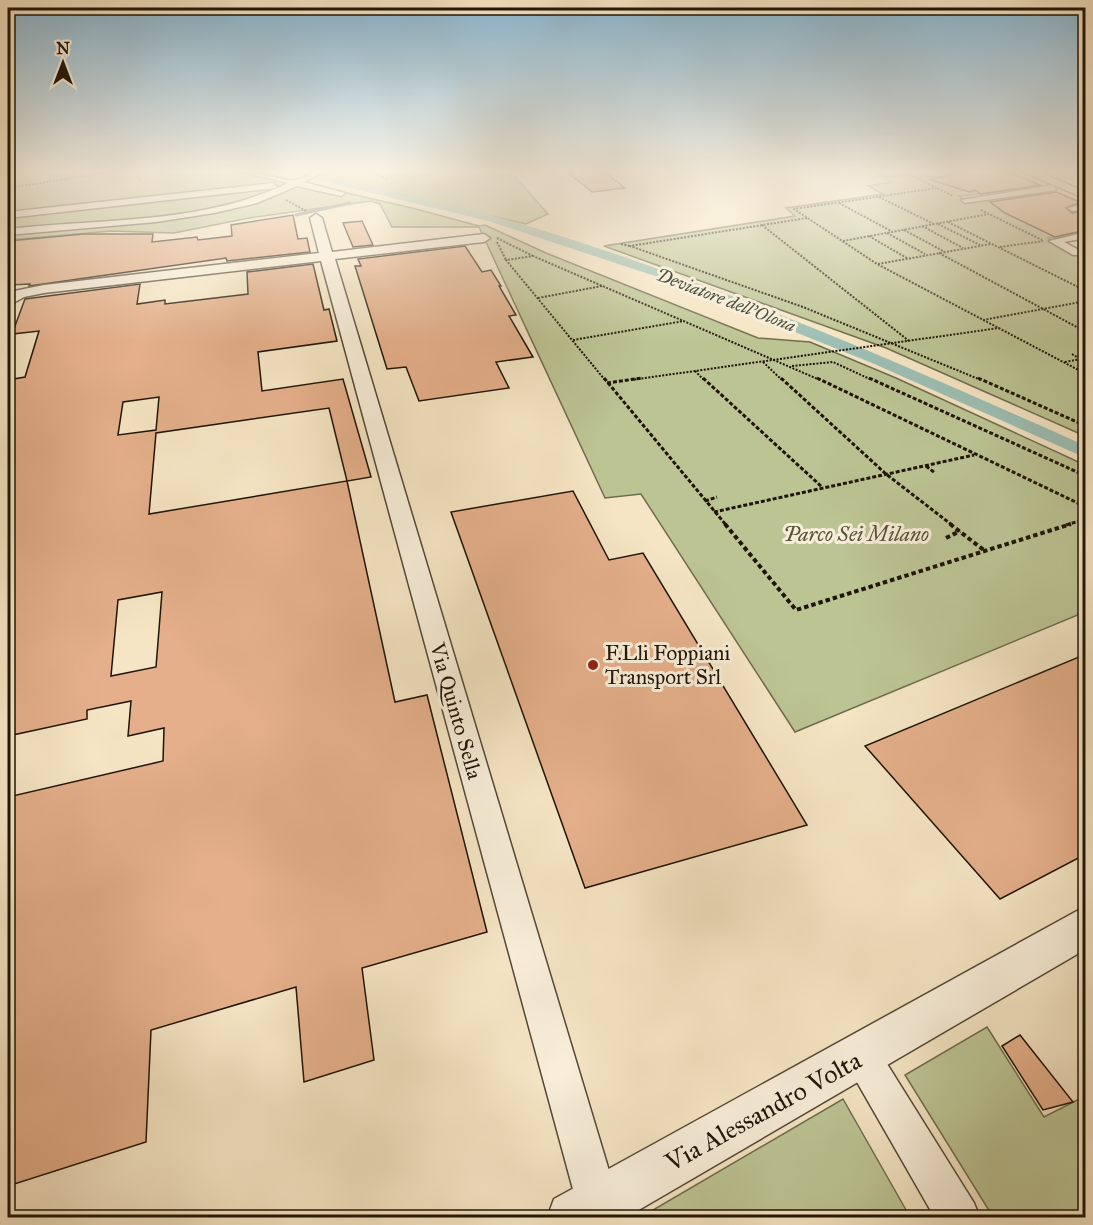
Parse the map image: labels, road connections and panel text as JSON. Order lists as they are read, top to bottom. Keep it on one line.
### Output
{"streets":{"street":["Via Quinto Sella","Via Alessandro Volta"]},"crossings":[["Via Quinto Sella","Via Alessandro Volta"]],"water":["Deviatore dell'Olona"],"parks":["Parco Sei Milano"],"places":["F.Lli Foppiani Transport Srl"],"north":"top"}
